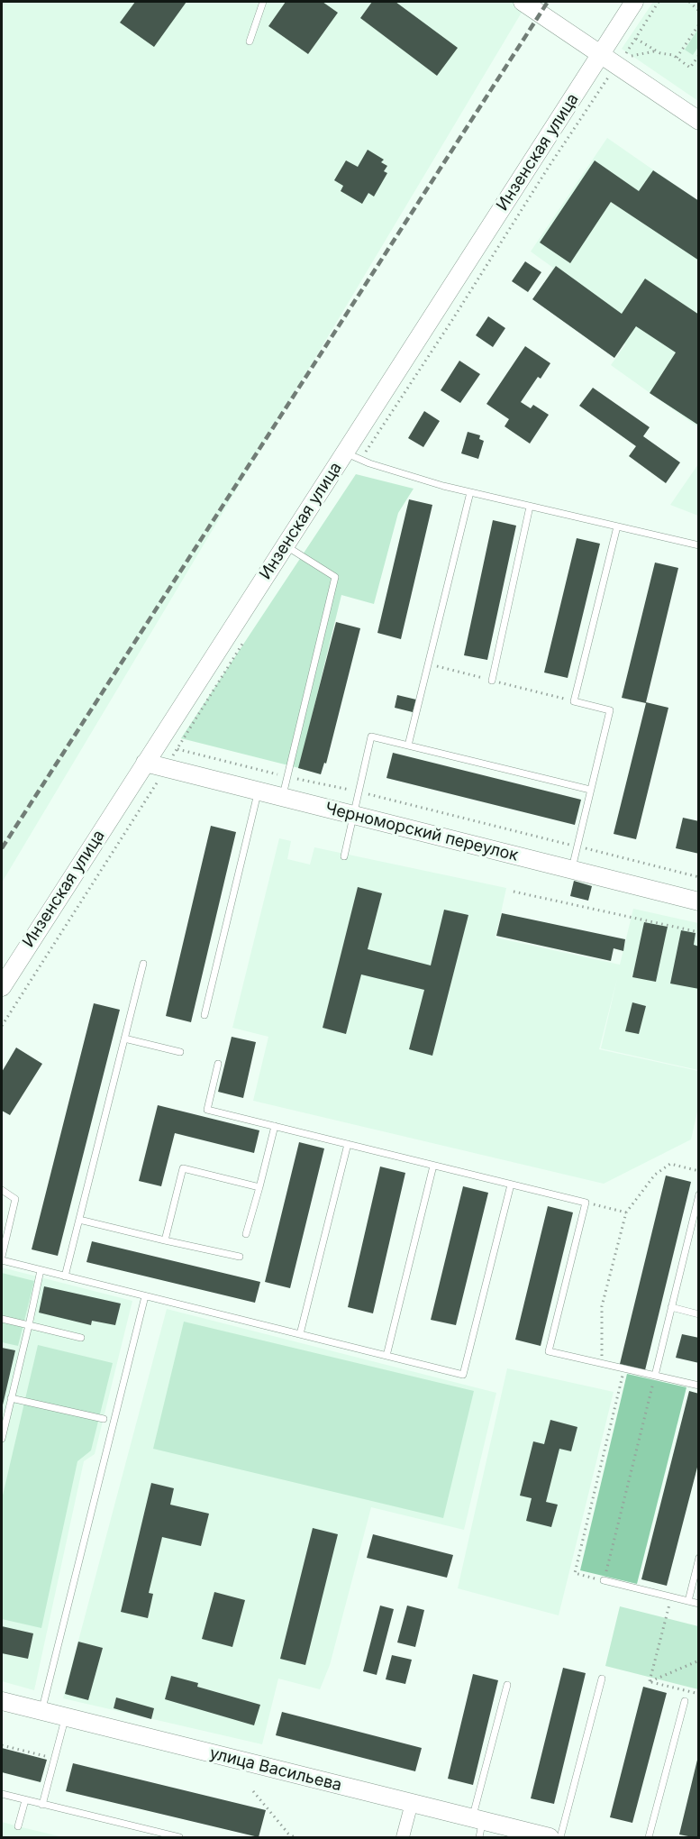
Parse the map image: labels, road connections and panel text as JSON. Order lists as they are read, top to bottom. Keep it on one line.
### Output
{"streets":{"street":["Инзенская улица","Черноморский переулок","улица Васильева"]},"crossings":[["Инзенская улица","Черноморский переулок"]]}
